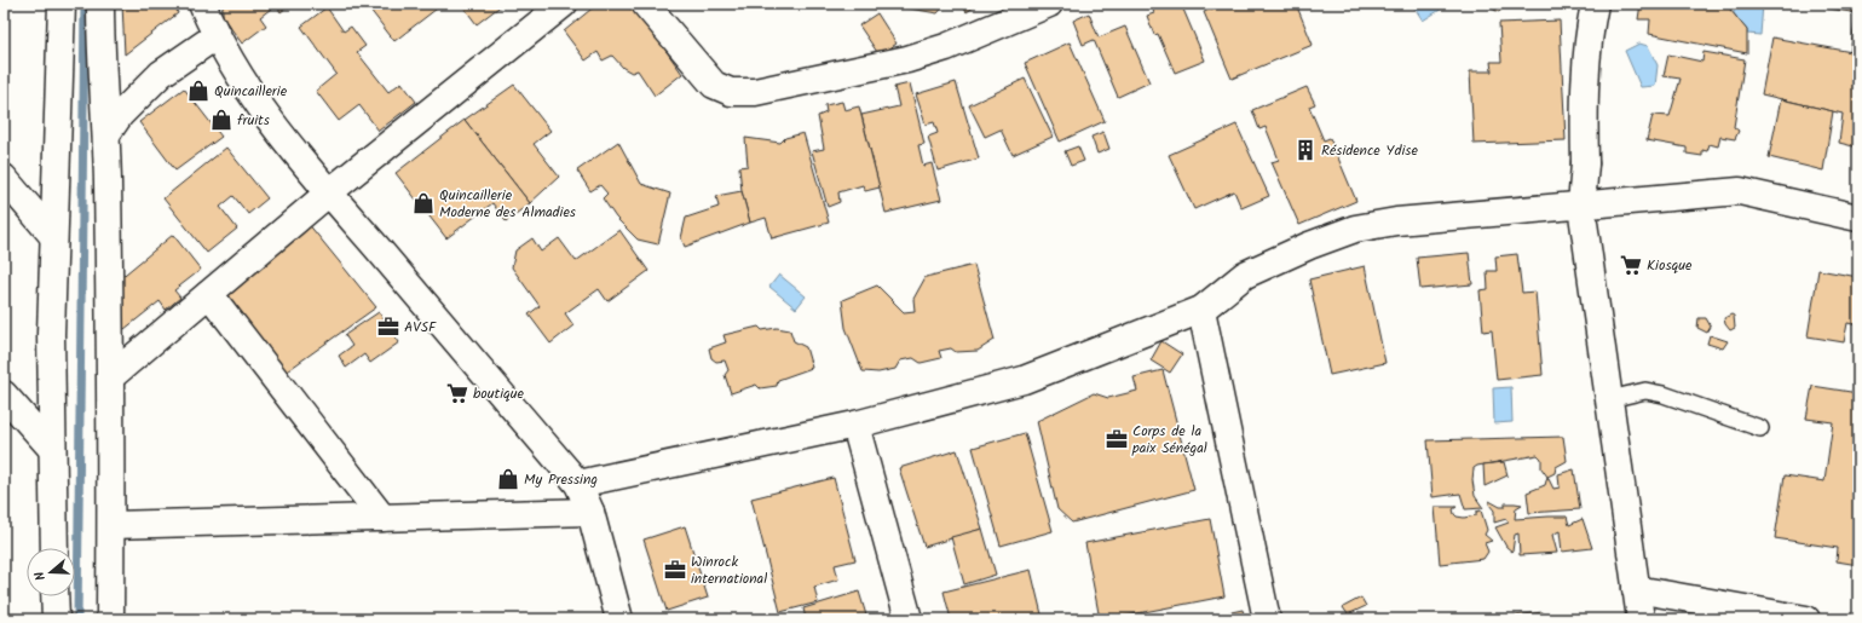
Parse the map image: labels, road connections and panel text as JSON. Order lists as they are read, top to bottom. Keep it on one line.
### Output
{"places":{"shop":["Quincaillerie","fruits","Quincaillerie Moderne des Almadies","My Pressing"],"building":["Résidence Ydise"],"supermarket":["Kiosque","boutique"],"office":["AVSF","Corps de la paix Sénégal","Winrock international"]},"north":"left"}
